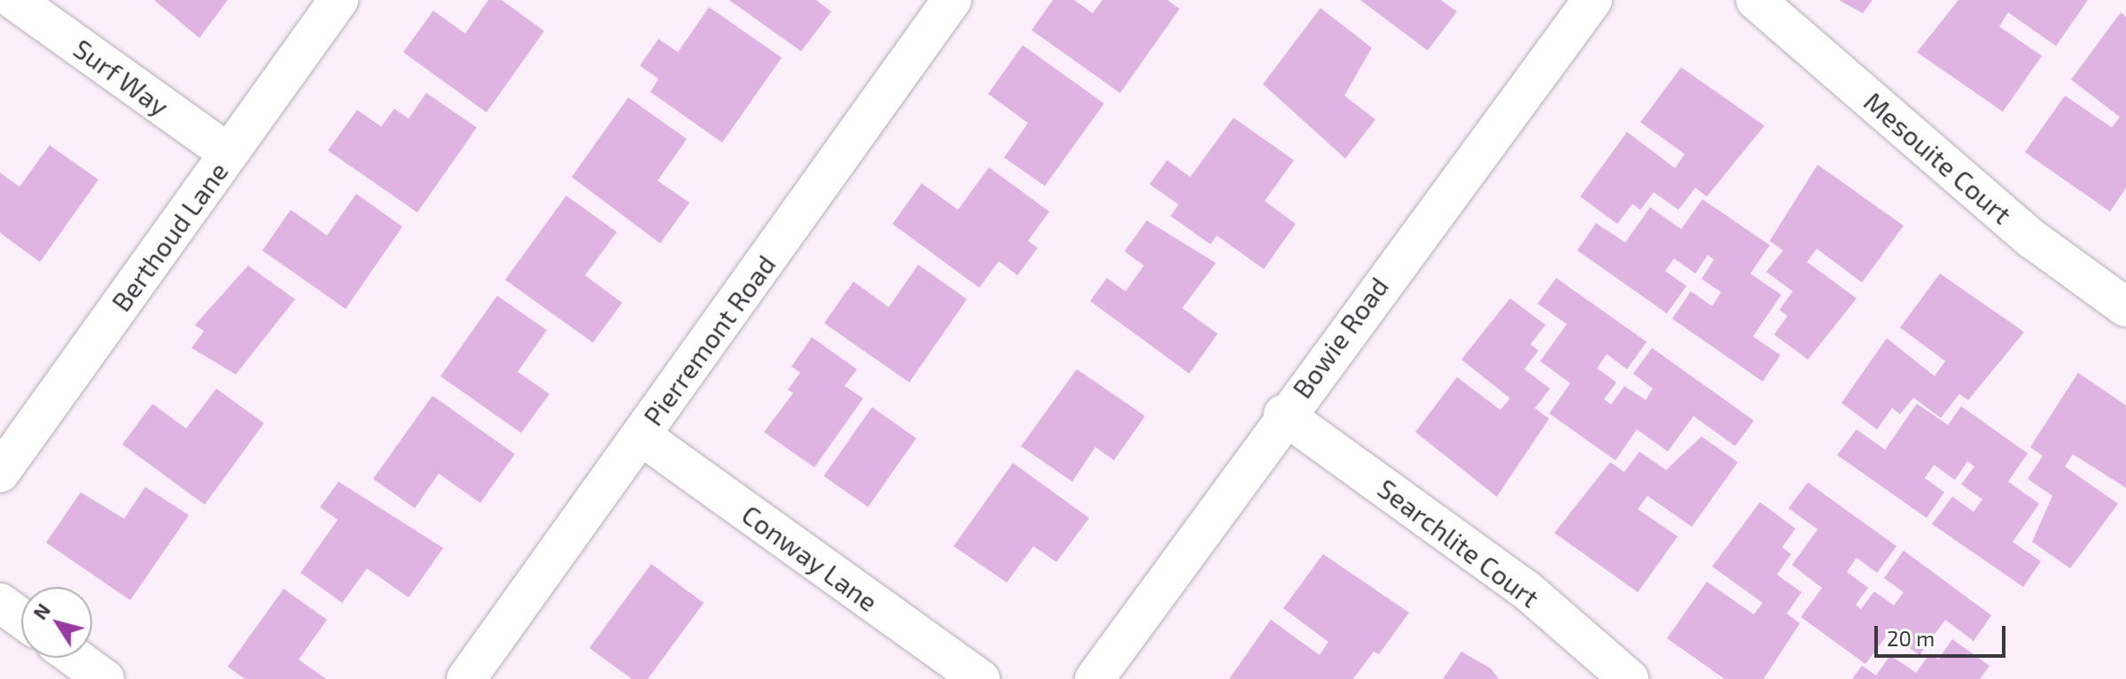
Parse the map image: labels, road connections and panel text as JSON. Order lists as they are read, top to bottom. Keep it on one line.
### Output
{"streets":{"street":["Surf Way","Mesouite Court","Berthoud Lane","Bowie Road","Pierremont Road","Searchlite Court","Conway Lane"]},"crossings":[["Surf Way","Berthoud Lane"],["Bowie Road","Searchlite Court"],["Pierremont Road","Conway Lane"]],"scale_bar":"20 m","north":"top left"}
